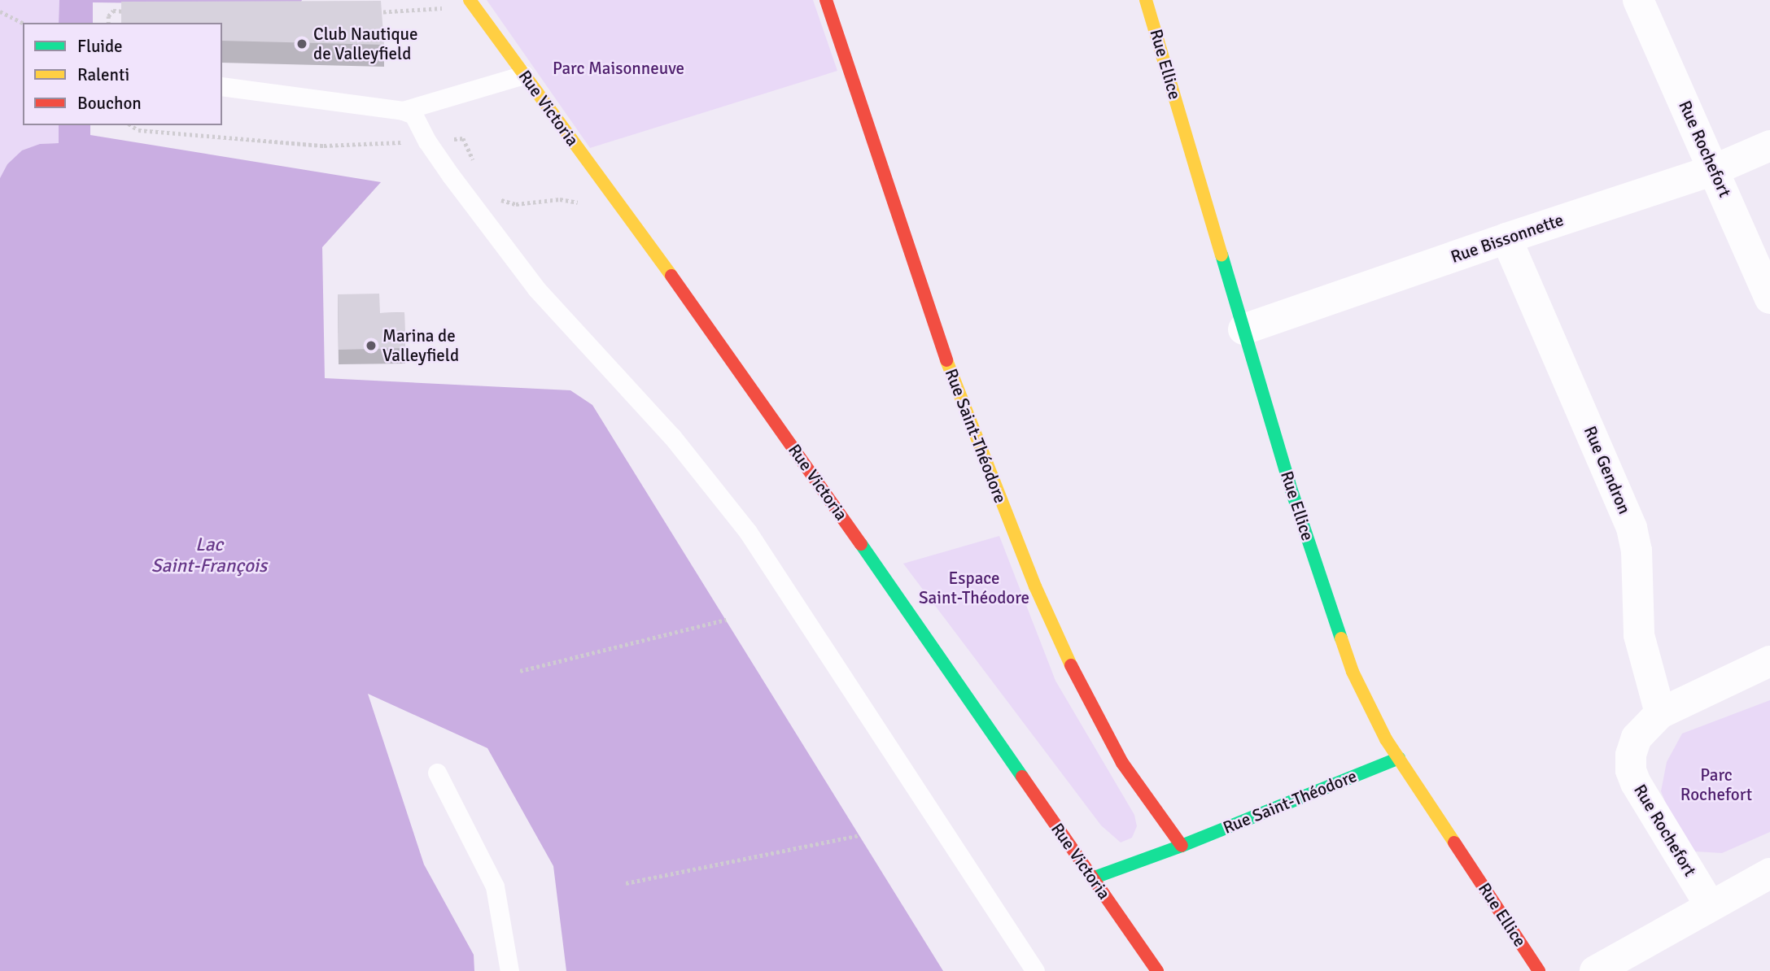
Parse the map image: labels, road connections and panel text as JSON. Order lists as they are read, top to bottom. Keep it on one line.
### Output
{"streets":{"street":["Rue Ellice","Rue Victoria","Rue Rochefort","Rue Bissonnette","Rue Saint-Théodore","Rue Gendron"]},"crossings":[["Rue Ellice","Rue Bissonnette"],["Rue Ellice","Rue Saint-Théodore"],["Rue Victoria","Rue Saint-Théodore"],["Rue Rochefort","Rue Bissonnette"],["Rue Rochefort","Rue Gendron"],["Rue Bissonnette","Rue Gendron"]],"water":["Lac Saint-François"],"parks":["Parc Maisonneuve","Espace Saint-Théodore","Parc Rochefort"],"places":["Club Nautique de Valleyfield","Marina de Valleyfield"],"legend":["Fluide","Ralenti","Bouchon"]}
